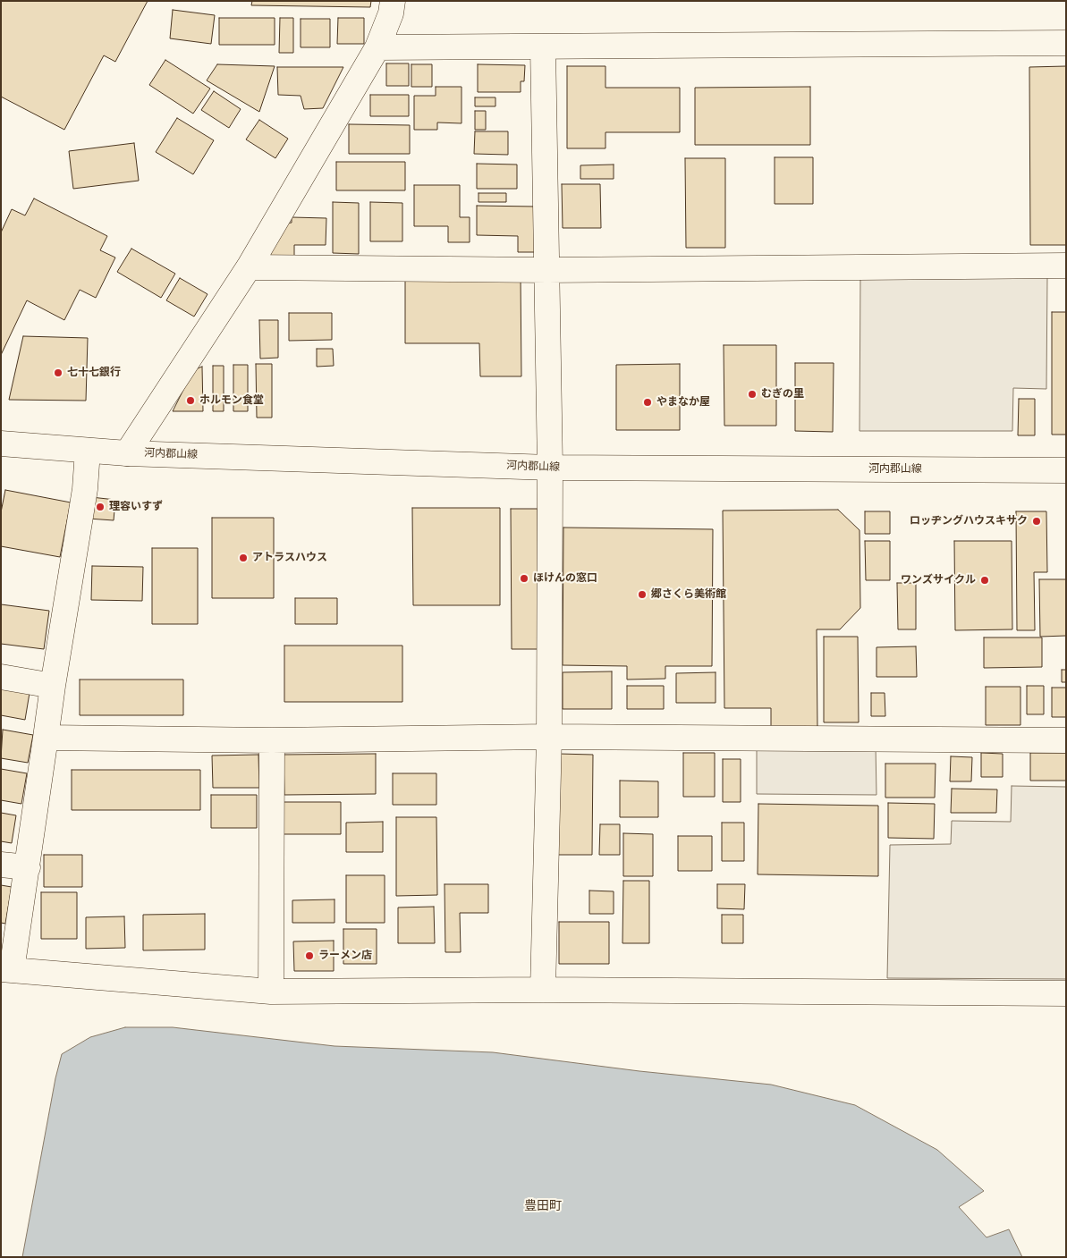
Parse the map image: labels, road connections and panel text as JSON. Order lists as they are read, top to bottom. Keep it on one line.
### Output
{"streets":{"street":["河内郡山線"]},"districts":["豊田町"],"places":["七十七銀行","むぎの里","ホルモン食堂","やまなか屋","理容いすず","ロッヂングハウスキサク","アトラスハウス","ほけんの窓口","ワンズサイクル","郷さくら美術館","ラーメン店"]}
